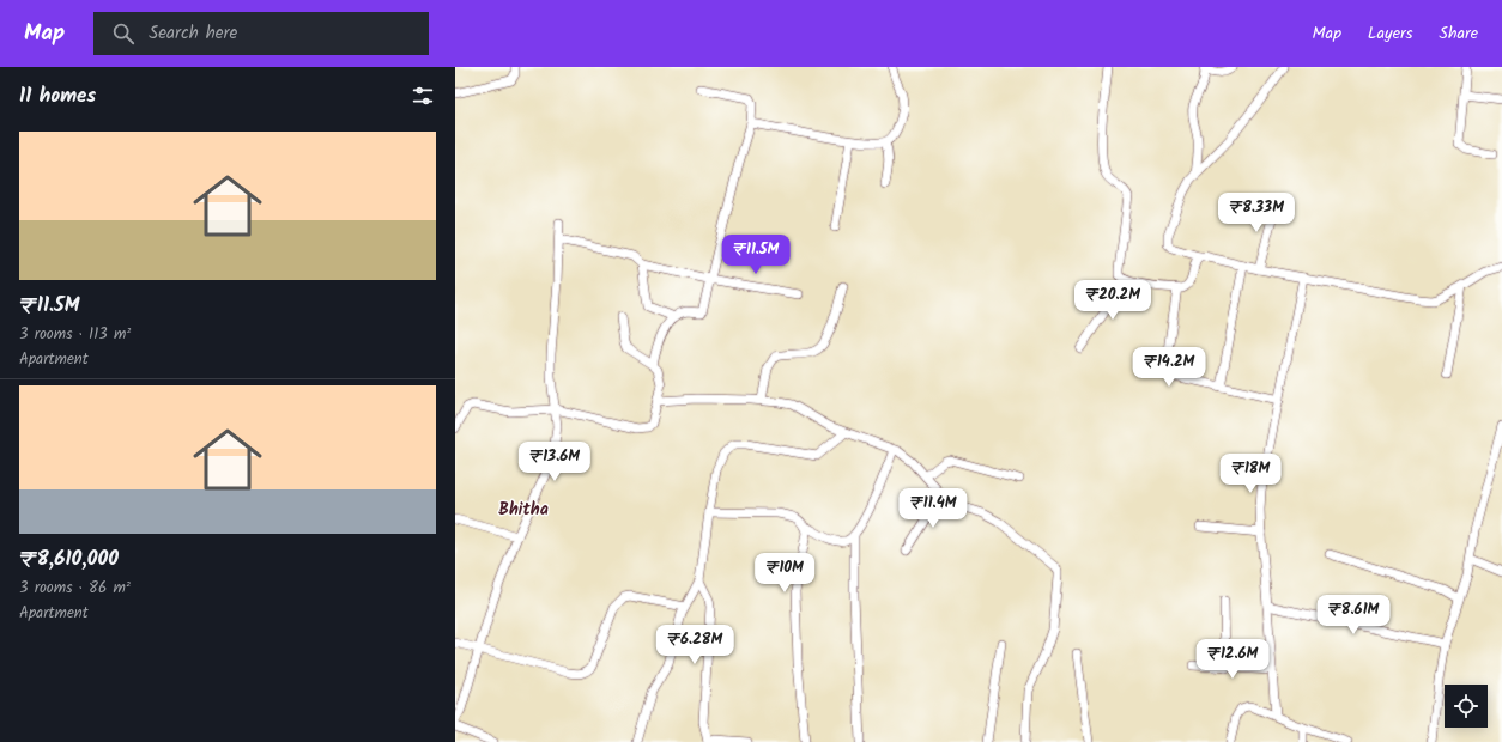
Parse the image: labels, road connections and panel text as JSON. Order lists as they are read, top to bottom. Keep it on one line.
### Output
{"districts":["Bhitha"],"page":{"header":"Map","search":"Search here","nav":["Map","Layers","Share"],"heading":"11 homes","list":[{"name":"₹11.5M","note":"3 rooms · 113 m² · Apartment"},{"name":"₹8,610,000","note":"3 rooms · 86 m² · Apartment"}],"price":["₹8.33M","₹11.5M","₹20.2M","₹14.2M","₹13.6M","₹18M","₹11.4M","₹10M","₹8.61M","₹6.28M","₹12.6M"]}}
